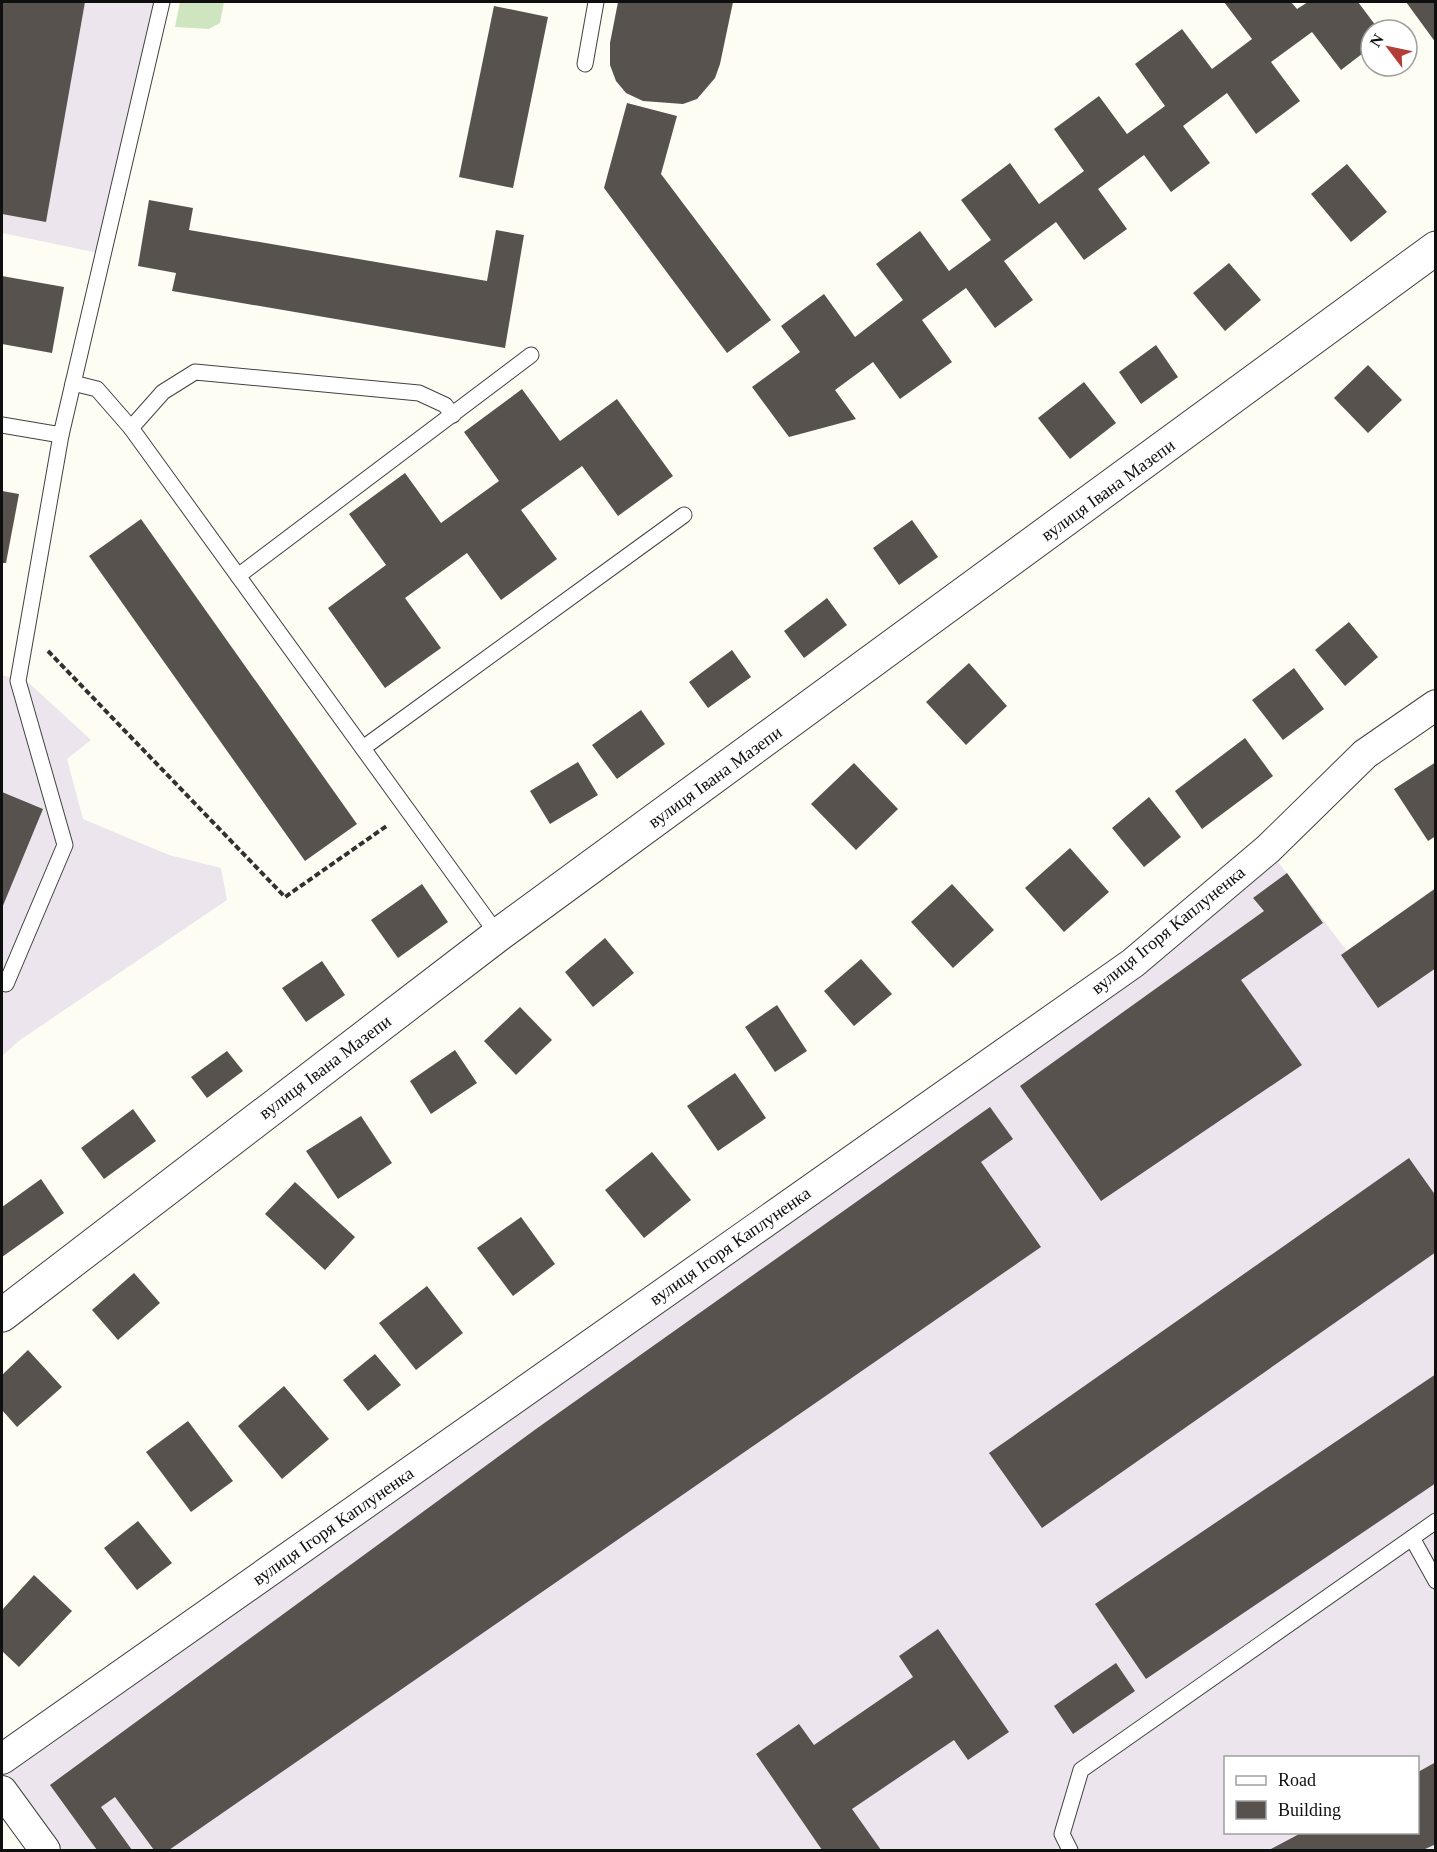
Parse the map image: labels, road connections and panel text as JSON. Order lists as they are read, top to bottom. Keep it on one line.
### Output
{"streets":{"street":["вулиця Івана Мазепи","вулиця Ігоря Каплуненка"]},"legend":["Road","Building"],"north":"top left"}
